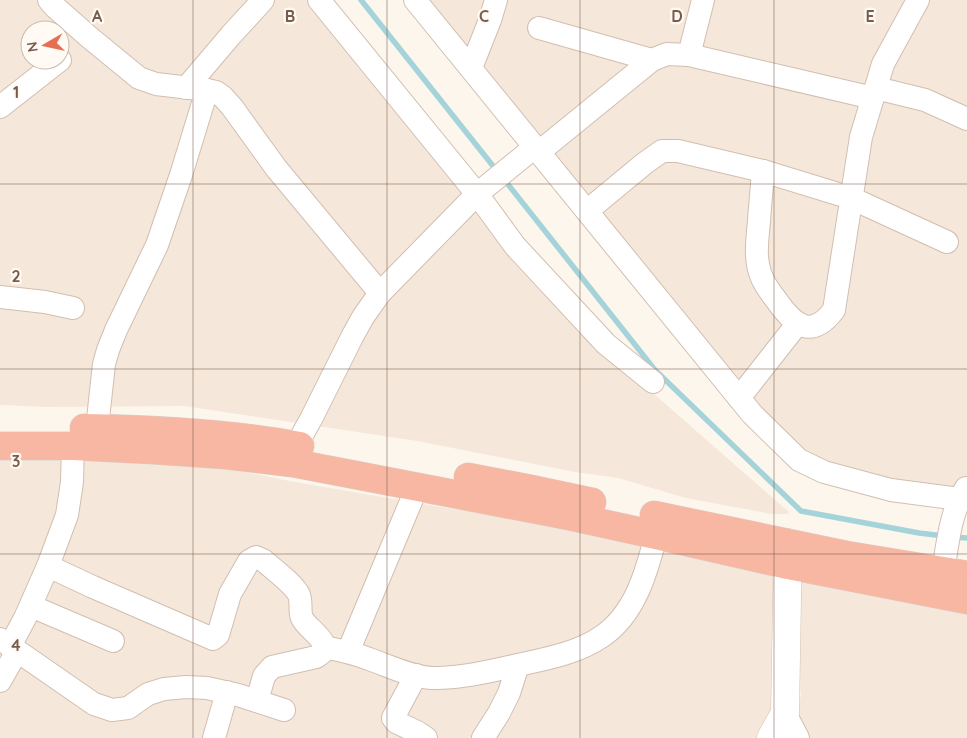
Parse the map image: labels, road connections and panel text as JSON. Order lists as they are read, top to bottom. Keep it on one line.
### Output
{"north":"left","grid":{"columns":["A","B","C","D","E"],"rows":["1","2","3","4"]}}
